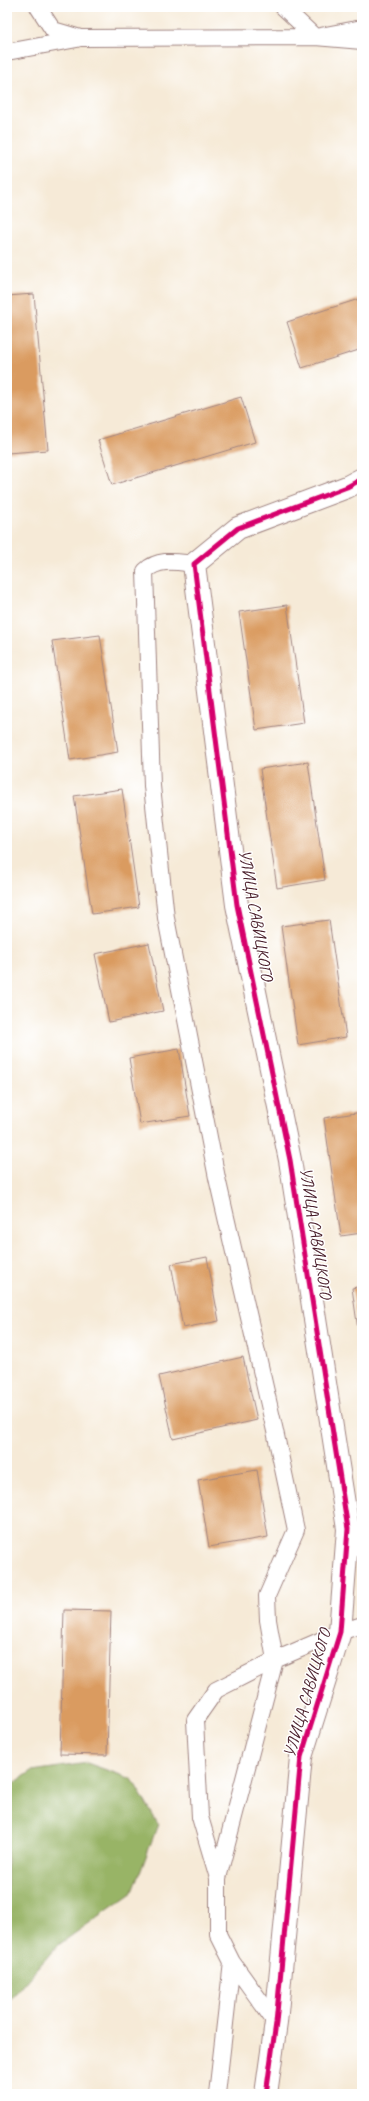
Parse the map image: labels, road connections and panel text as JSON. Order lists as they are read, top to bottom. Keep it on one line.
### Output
{"streets":{"street":["УЛИЦА САВИЦКОГО"]}}
